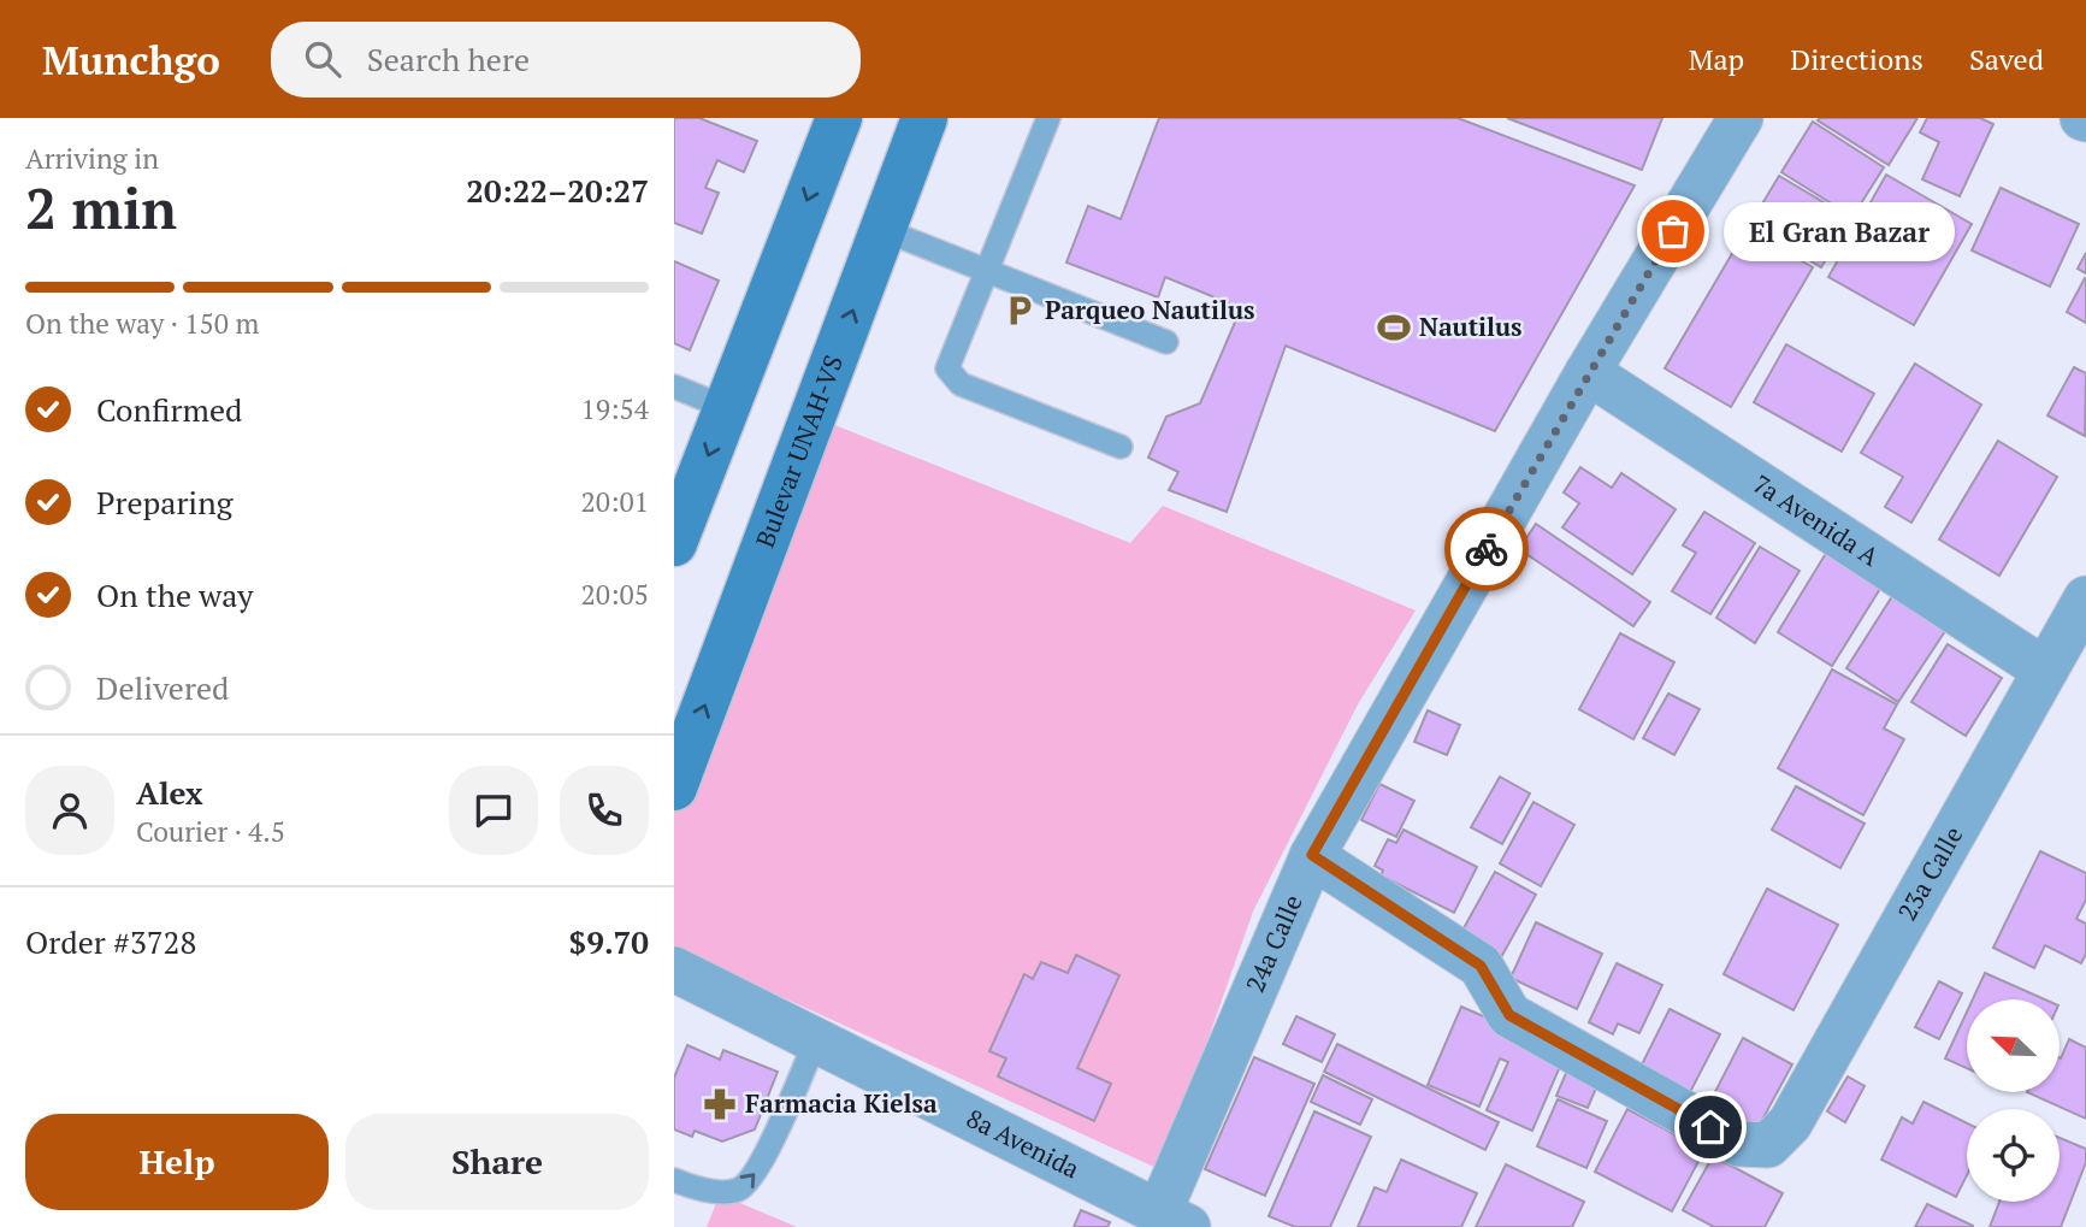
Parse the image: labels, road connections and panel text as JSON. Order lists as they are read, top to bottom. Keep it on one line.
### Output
{"streets":{"main road":["Bulevar UNAH-VS"],"street":["7a Avenida A","23a Calle","24a Calle","8a Avenida"]},"crossings":[["7a Avenida A","23a Calle"],["7a Avenida A","24a Calle"],["23a Calle","24a Calle"],["24a Calle","8a Avenida"]],"places":{"other":["El Gran Bazar"],"parking":["Parqueo Nautilus"],"sports":["Nautilus"],"pharmacy":["Farmacia Kielsa"]},"north":"top left","page":{"header":"Munchgo","search":"Search here","nav":["Map","Directions","Saved"],"heading":["2 min","Arriving in","20:22–20:27"],"panel":["Alex","Courier · 4.5","Order #3728","$9.70"],"bubble":"El Gran Bazar","bar":"On the way · 150 m","list":[["Confirmed","19:54"],["Preparing","20:01"],["On the way","20:05"],"Delivered"],"buttons":["Help","Share"]}}
